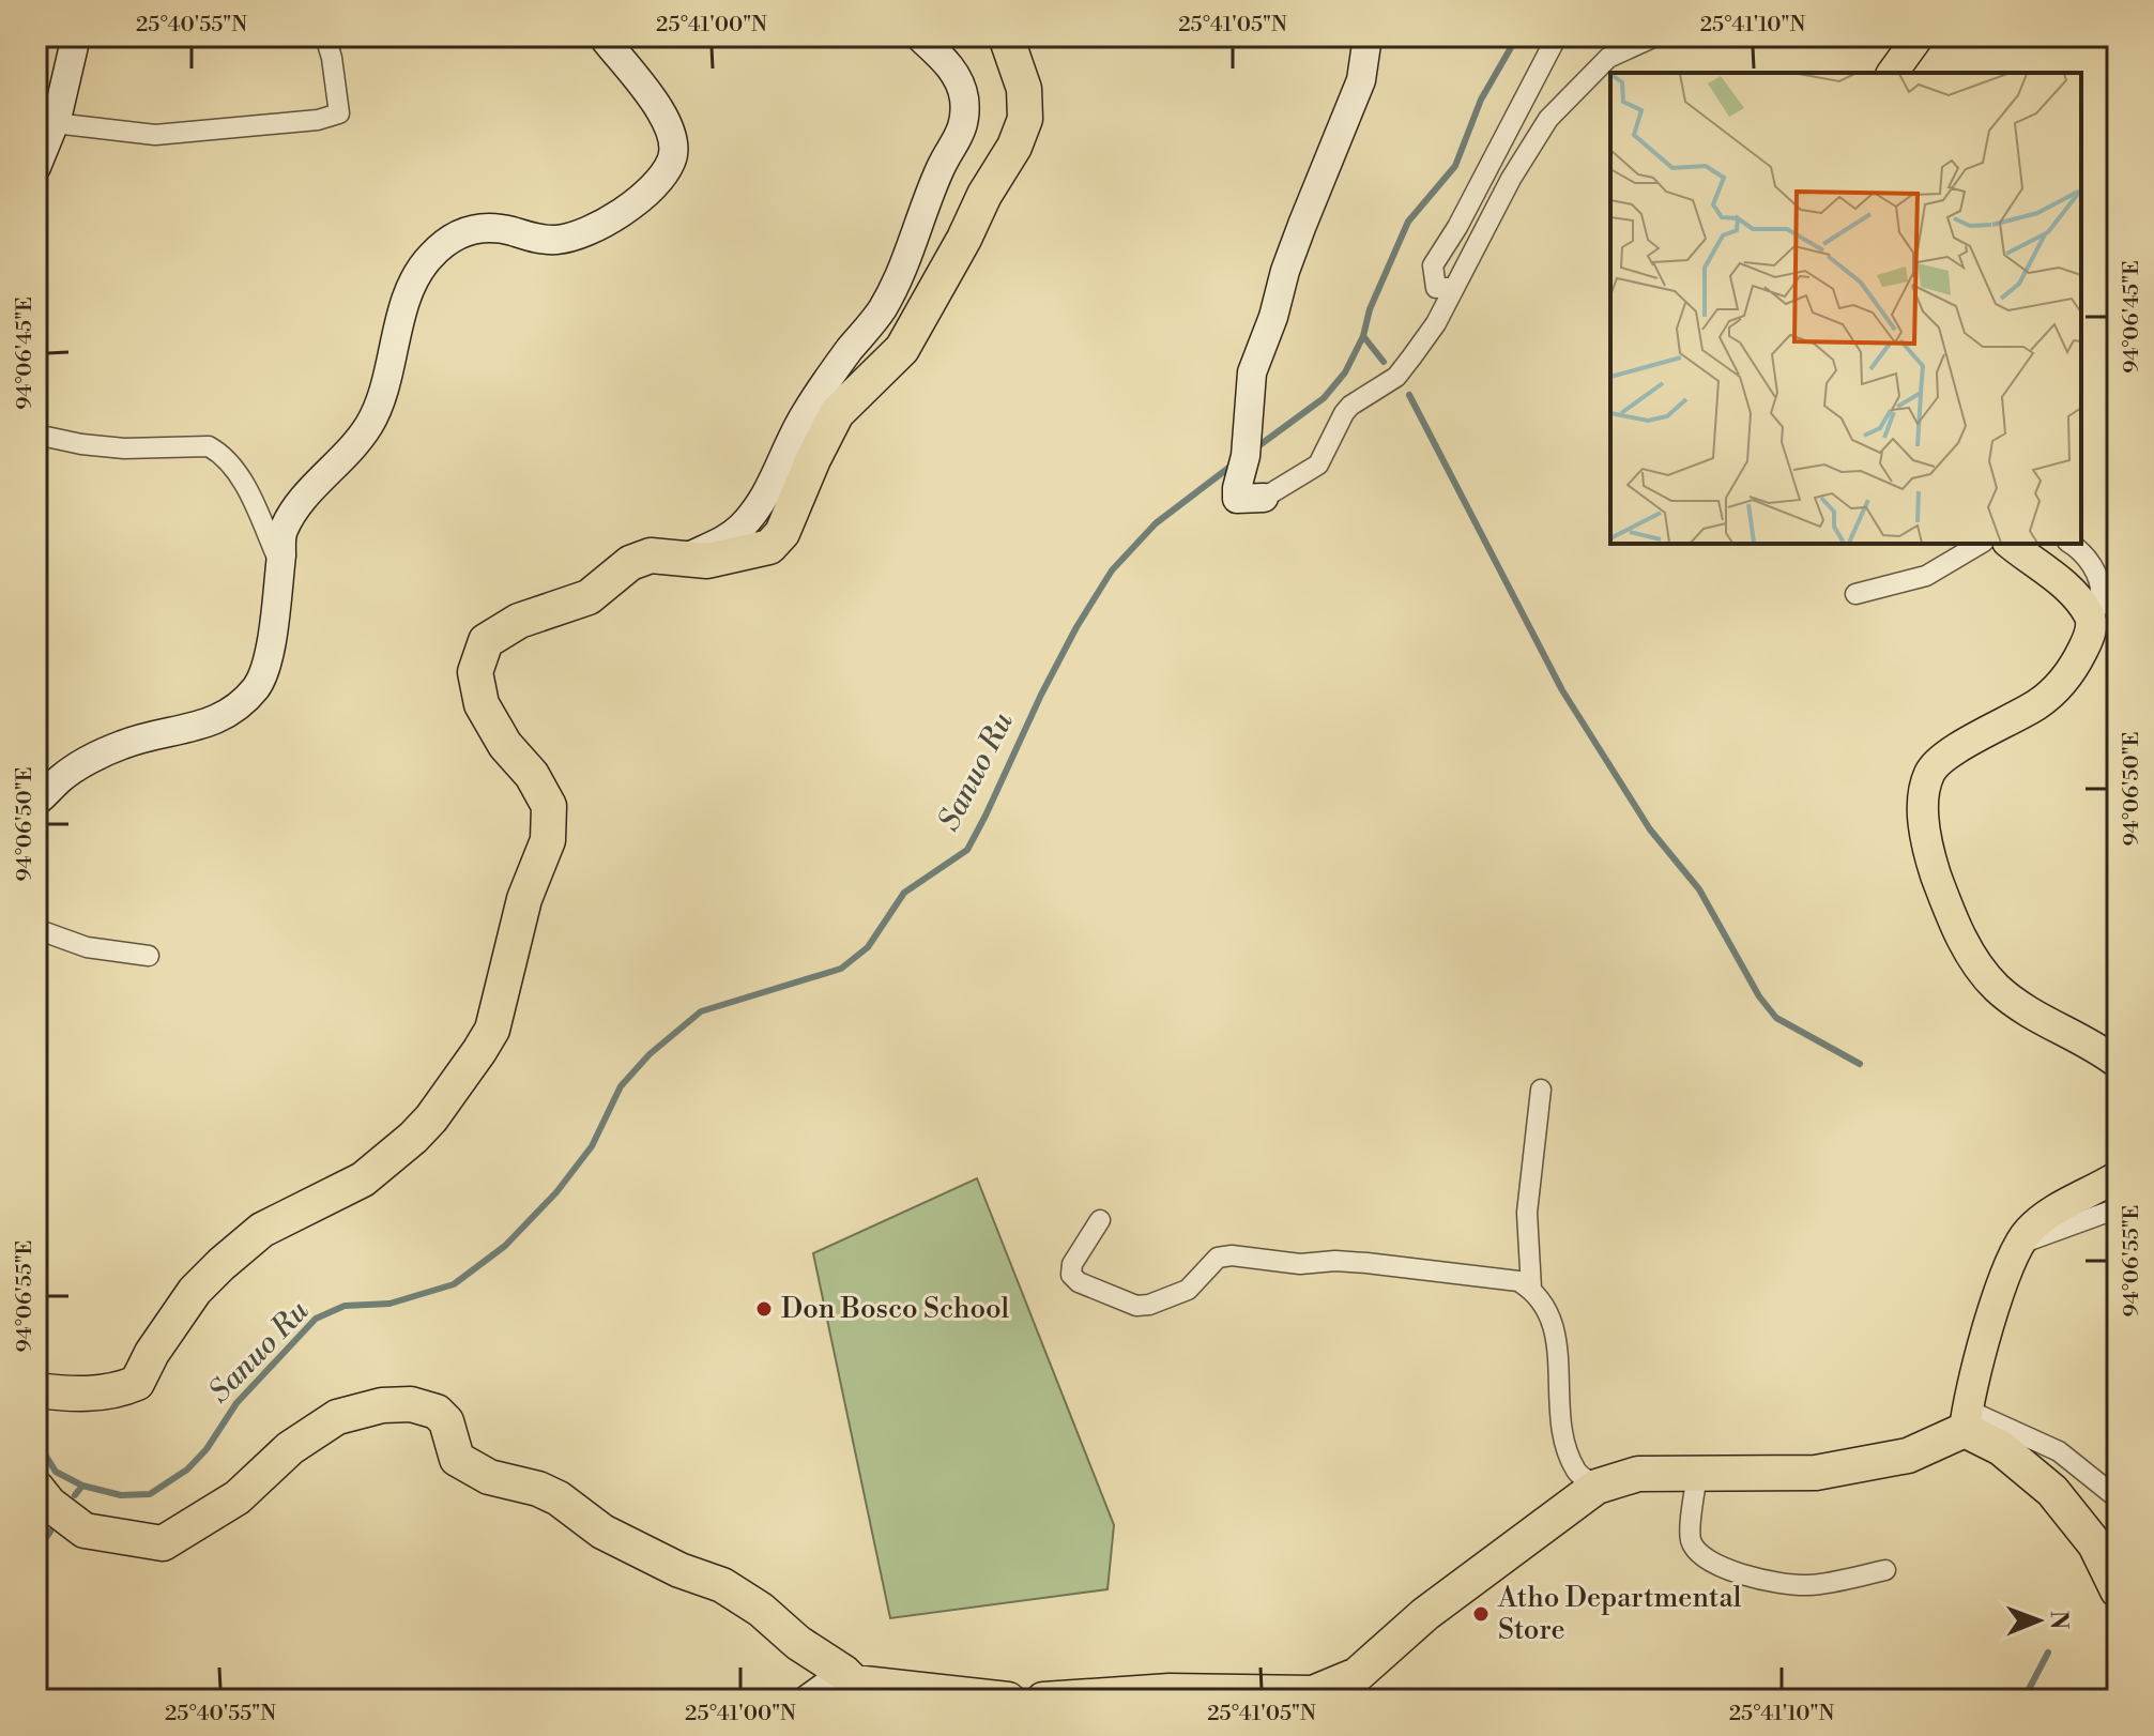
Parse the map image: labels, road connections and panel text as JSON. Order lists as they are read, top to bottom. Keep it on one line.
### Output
{"water":["Sanuo Ru"],"places":["Don Bosco School","Atho Departmental Store"],"north":"right","coordinates":["25°40'55\"N","25°41'00\"N","25°41'05\"N","25°41'10\"N","94°06'45\"E","94°06'50\"E","94°06'55\"E"]}
